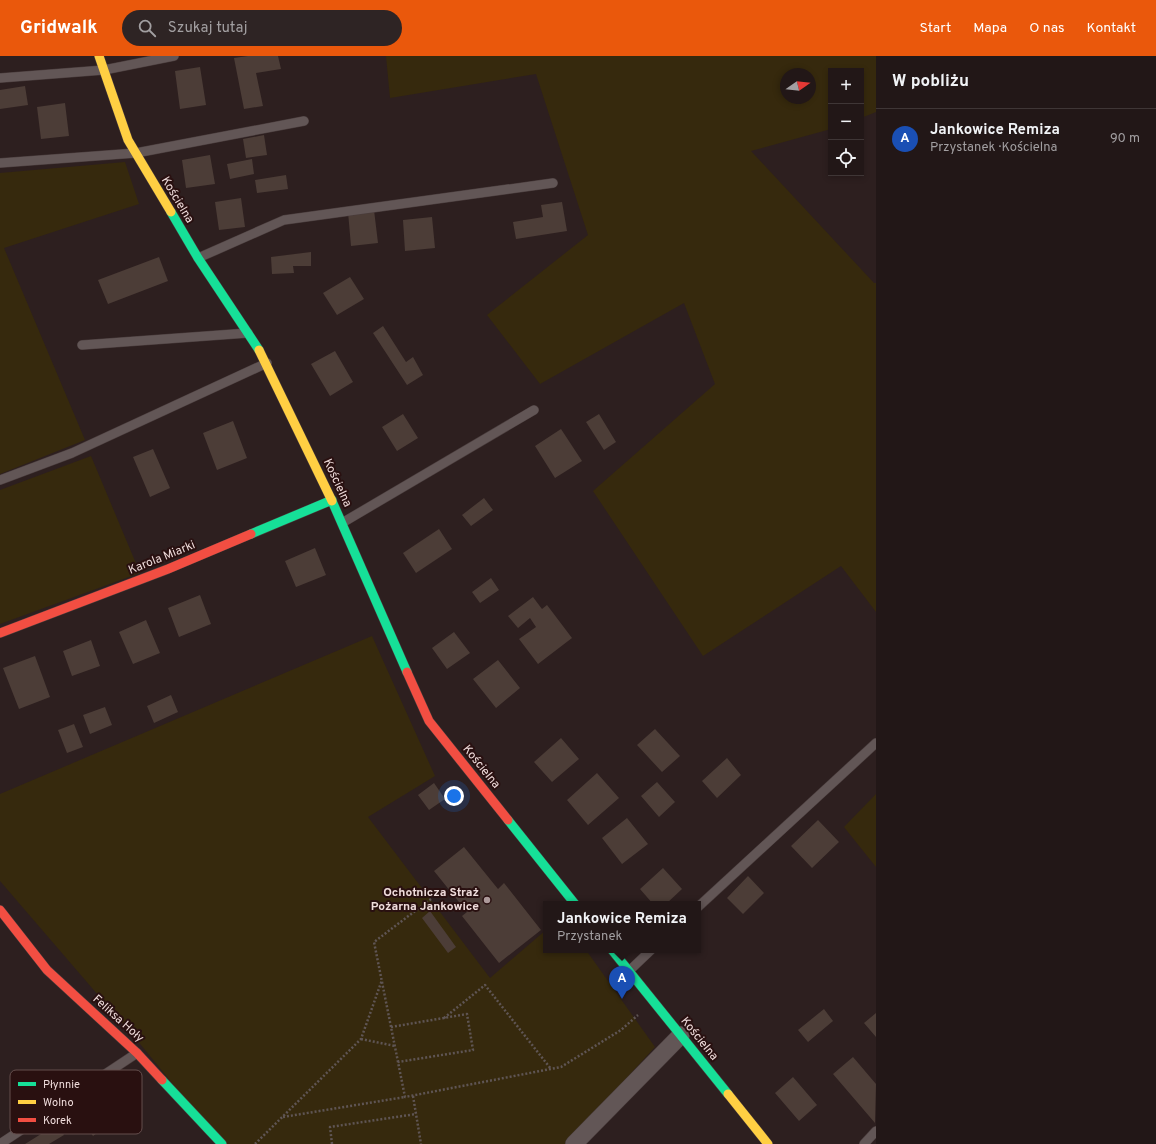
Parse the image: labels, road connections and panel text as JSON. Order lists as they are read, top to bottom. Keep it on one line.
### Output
{"streets":{"street":["Kościelna","Karola Miarki","Feliksa Hoły"]},"crossings":[["Kościelna","Karola Miarki"]],"places":["Ochotnicza Straż Pożarna Jankowice"],"legend":["Płynnie","Wolno","Korek"],"north":"right","page":{"header":"Gridwalk","search":"Szukaj tutaj","nav":["Start","Mapa","O nas","Kontakt"],"heading":"W pobliżu","map_buttons":["+","−"],"list":[{"mark":"A","name":"Jankowice Remiza","note":"Przystanek · Kościelna","value":"90 m"}],"popup":["Jankowice Remiza","Przystanek"],"pins":"A"}}
